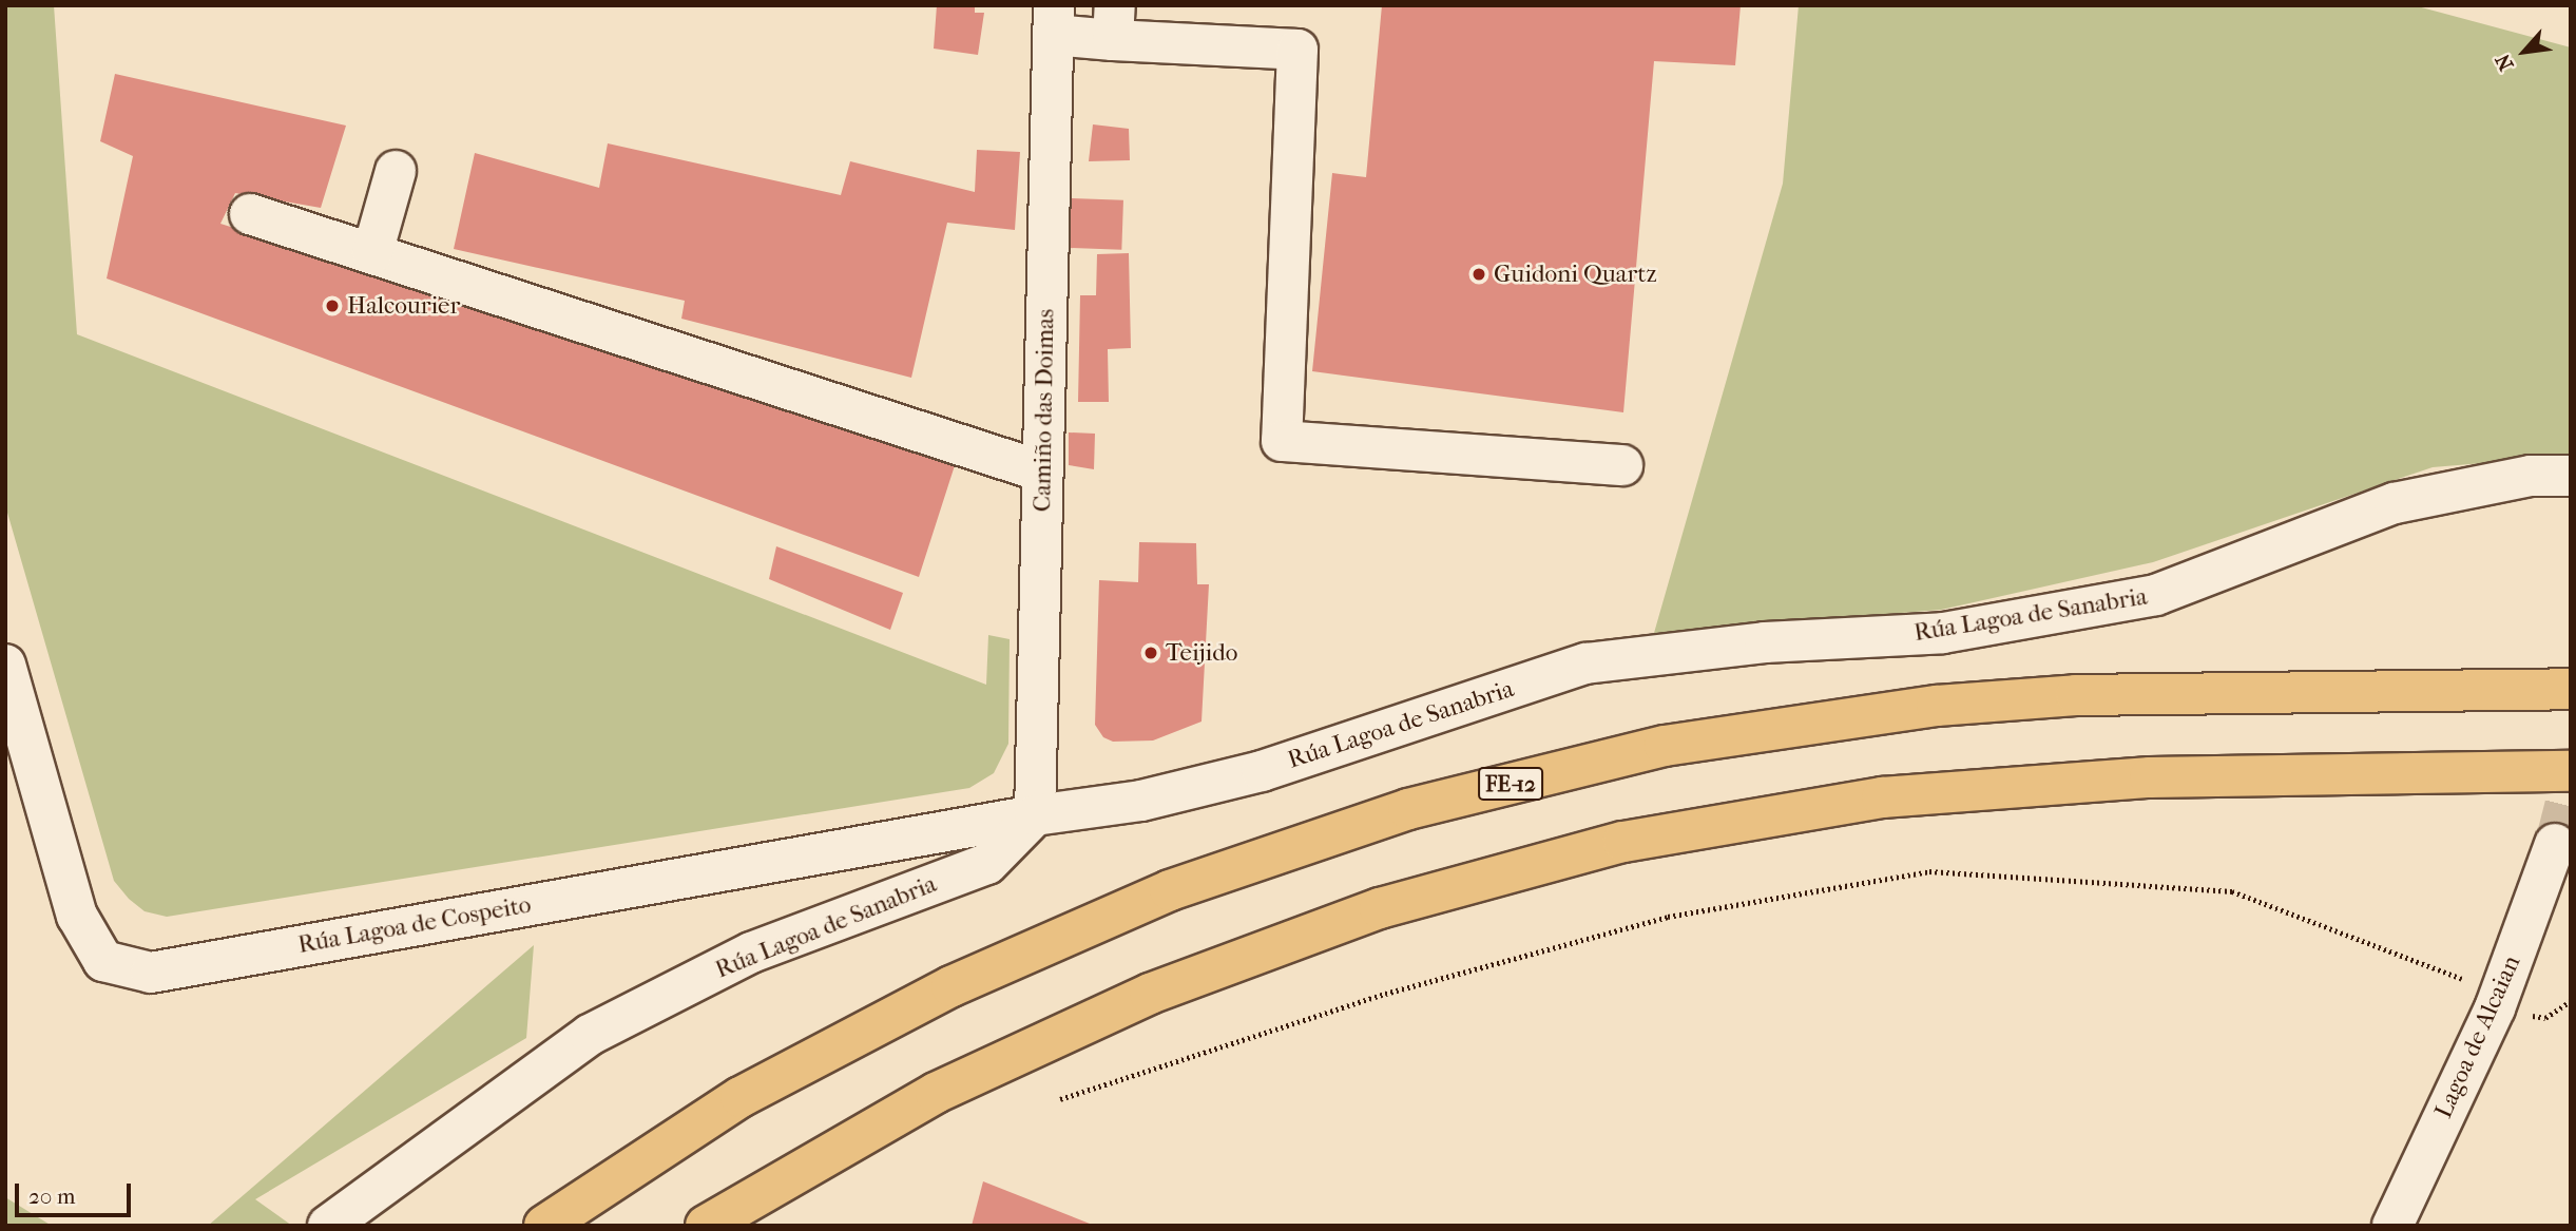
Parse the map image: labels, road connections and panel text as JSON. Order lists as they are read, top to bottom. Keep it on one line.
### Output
{"streets":{"highway":["FE-12"],"street":["Camiño das Doimas","Rúa Lagoa de Sanabria","Rúa Lagoa de Cospeito","Lagoa de Alcaian"]},"crossings":[["Camiño das Doimas","Rúa Lagoa de Sanabria"],["Camiño das Doimas","Rúa Lagoa de Cospeito"],["Rúa Lagoa de Sanabria","Rúa Lagoa de Cospeito"]],"places":["Guidoni Quartz","Halcourier","Teijido"],"scale_bar":"20 m","north":"bottom left"}
